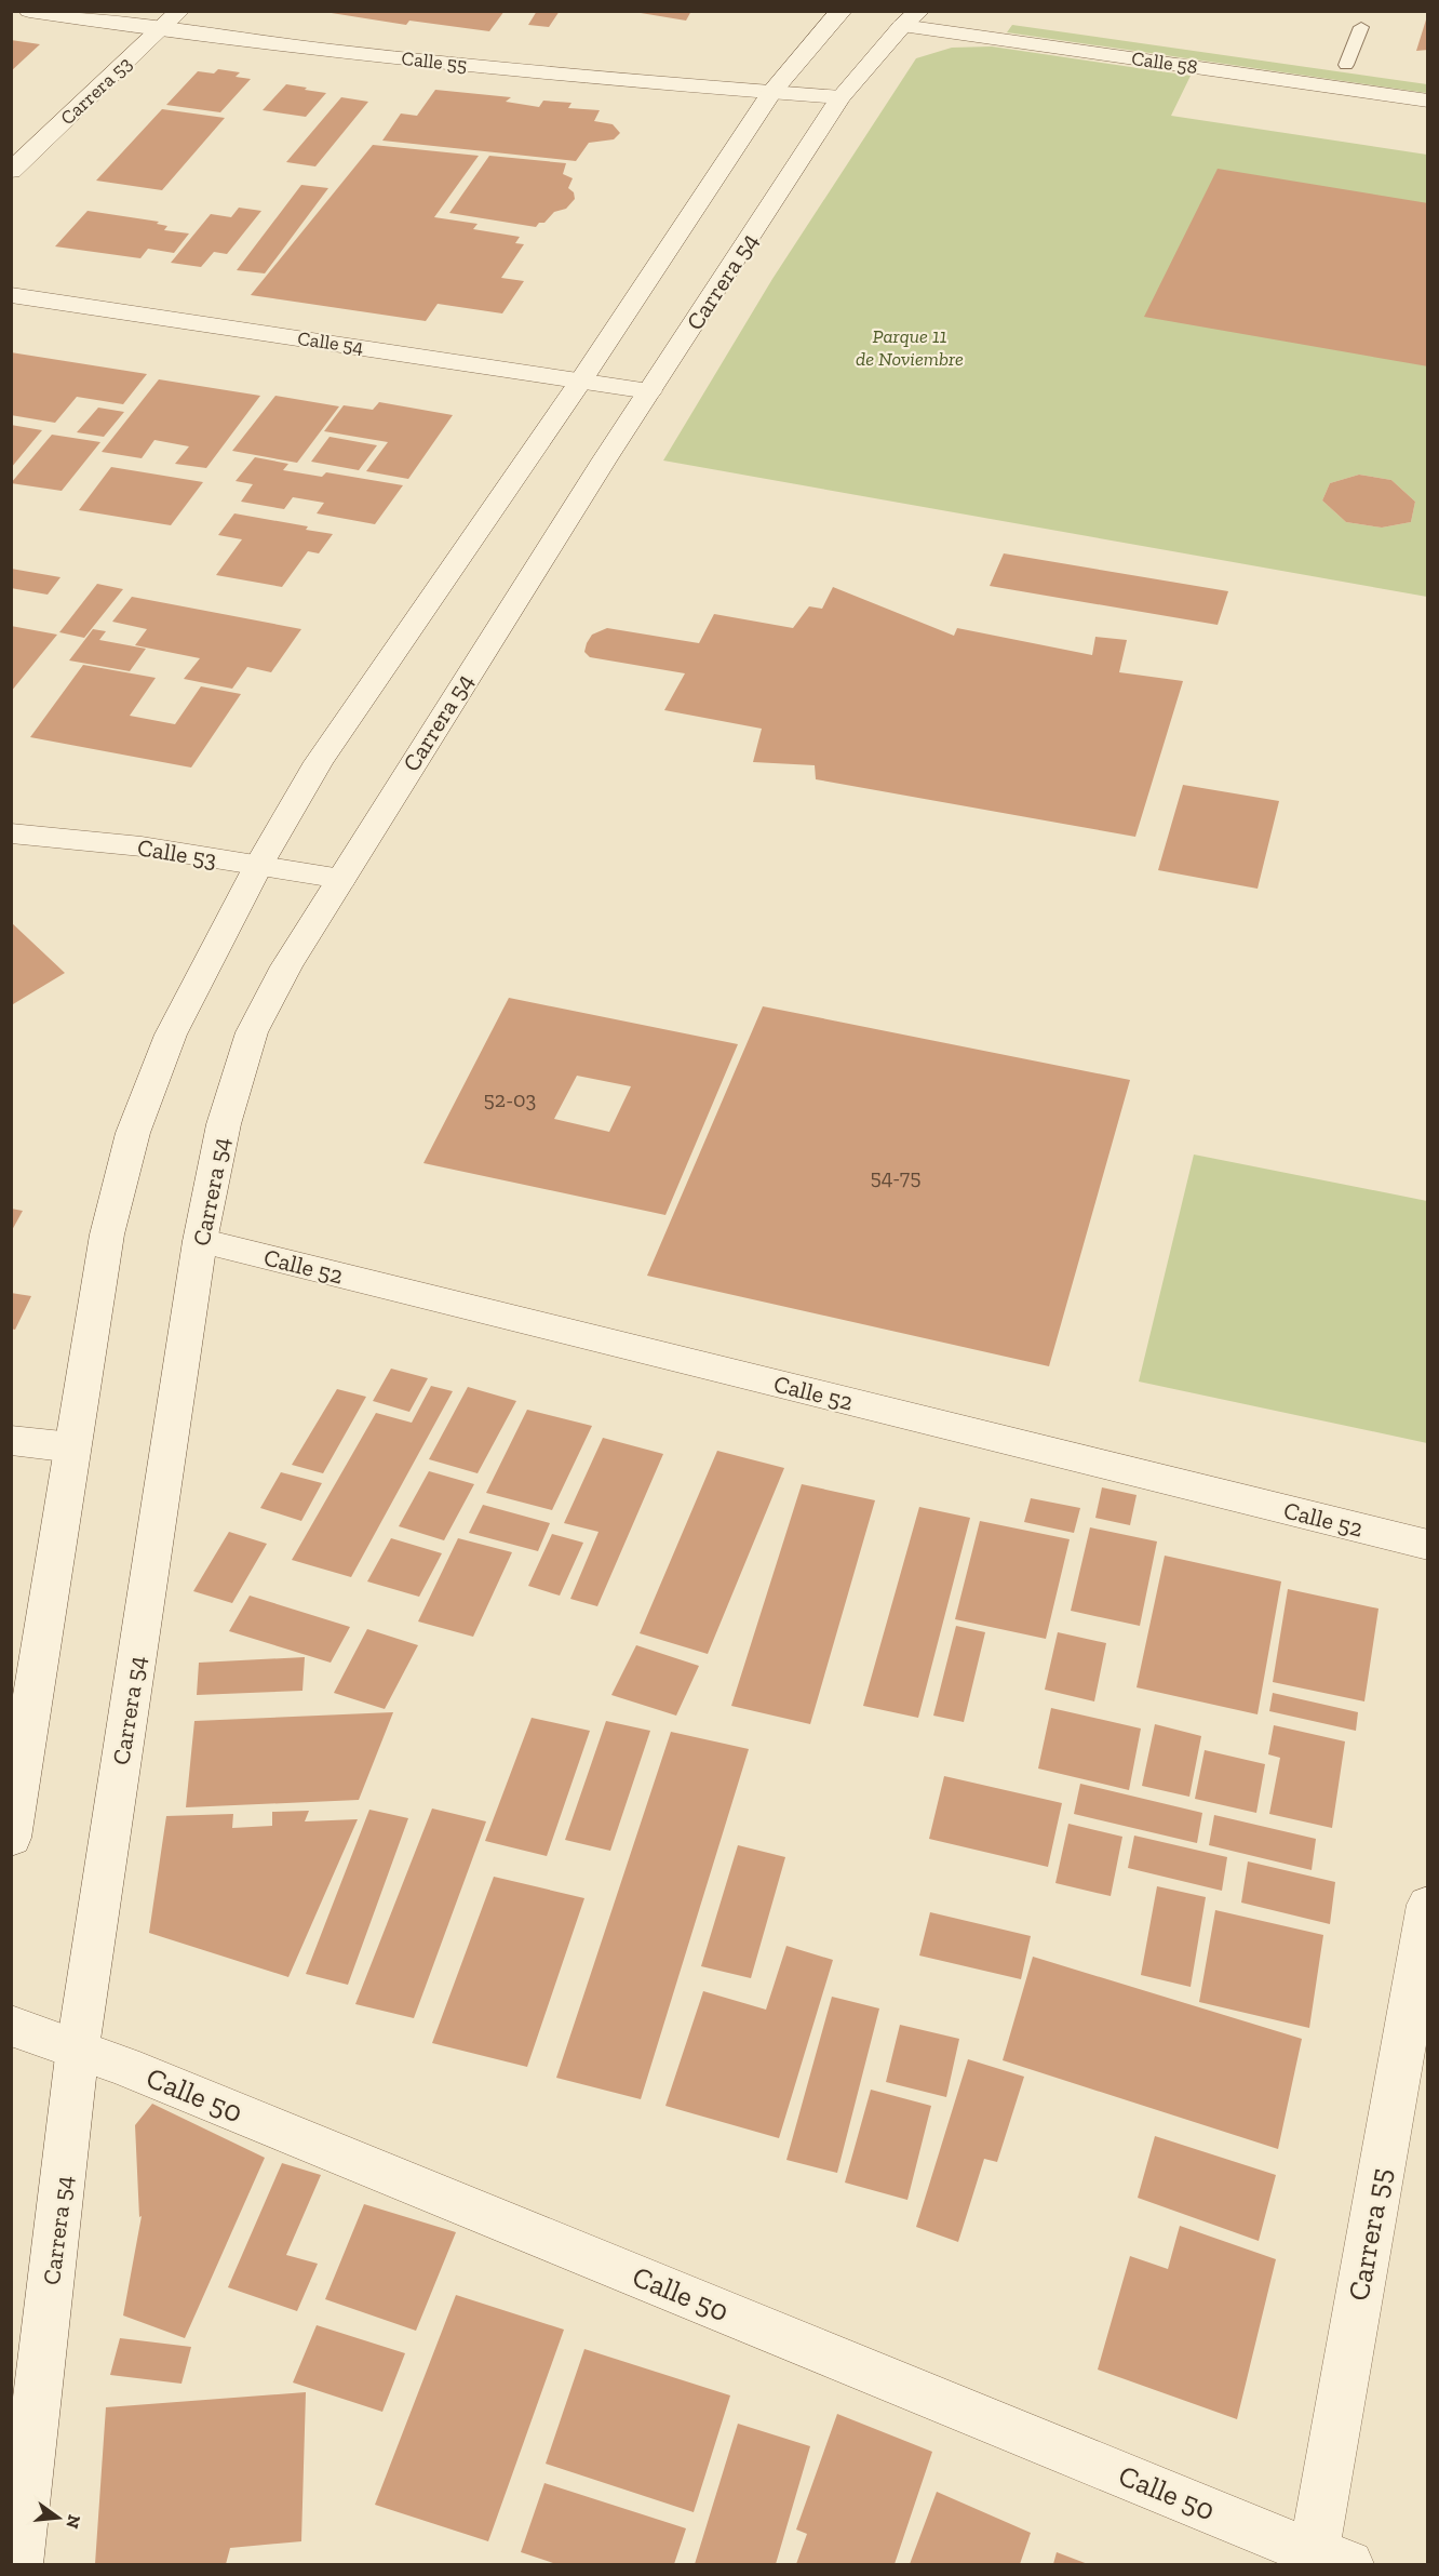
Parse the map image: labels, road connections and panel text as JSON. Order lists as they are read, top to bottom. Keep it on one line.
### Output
{"streets":{"main road":["Calle 55","Calle 58","Carrera 53","Carrera 54","Calle 54","Calle 53","Calle 52","Calle 50","Carrera 55"]},"crossings":[["Calle 55","Carrera 53"],["Calle 55","Carrera 54"],["Calle 58","Carrera 54"],["Carrera 54","Calle 54"],["Carrera 54","Calle 53"],["Carrera 54","Calle 52"],["Carrera 54","Calle 50"],["Calle 50","Carrera 55"]],"parks":["Parque 11 de Noviembre"],"house_numbers":["52-03","54-75"],"north":"right"}
